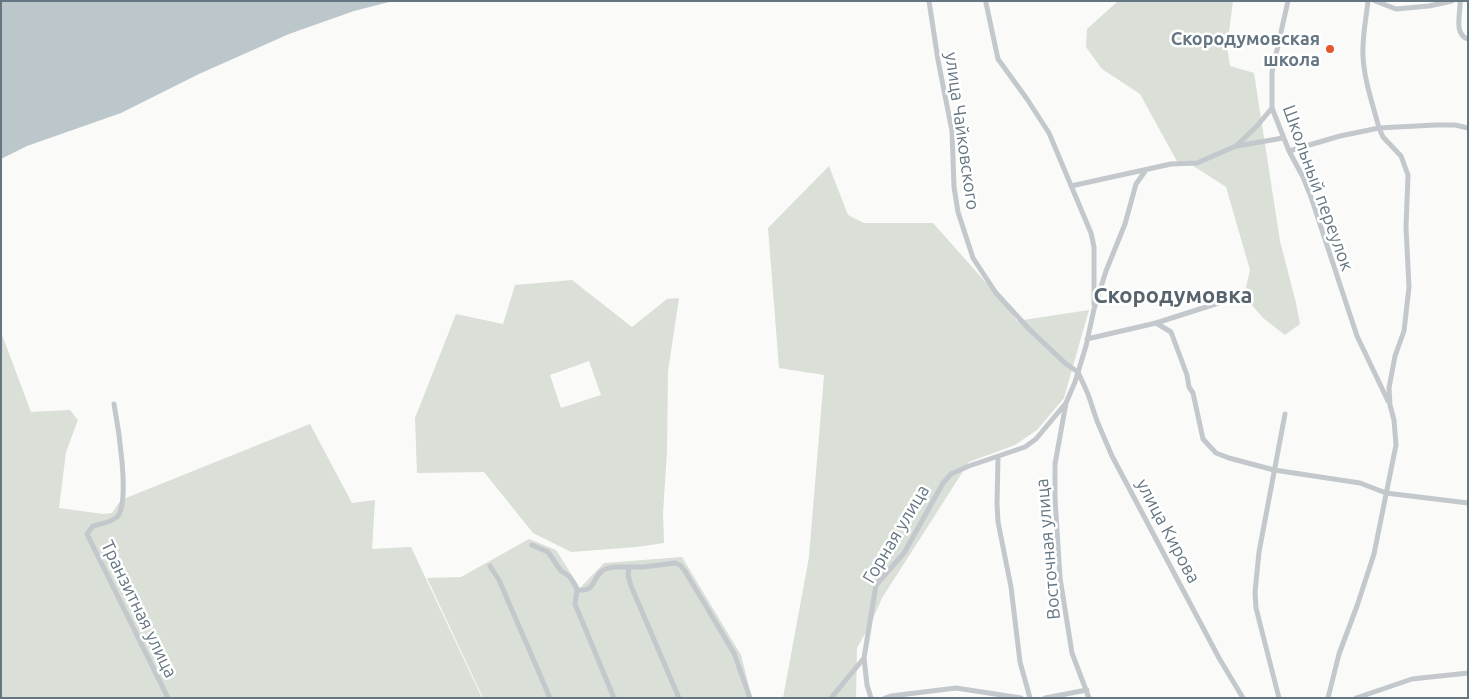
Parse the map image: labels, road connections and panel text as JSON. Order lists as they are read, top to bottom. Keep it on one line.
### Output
{"streets":{"street":["улица Чайковского","Школьный переулок","улица Кирова","Горная улица","Восточная улица","Транзитная улица"]},"crossings":[["улица Чайковского","улица Кирова"],["улица Чайковского","Горная улица"],["улица Кирова","Горная улица"],["Горная улица","Восточная улица"]],"districts":["Скородумовка"],"places":["Скородумовская школа"]}
